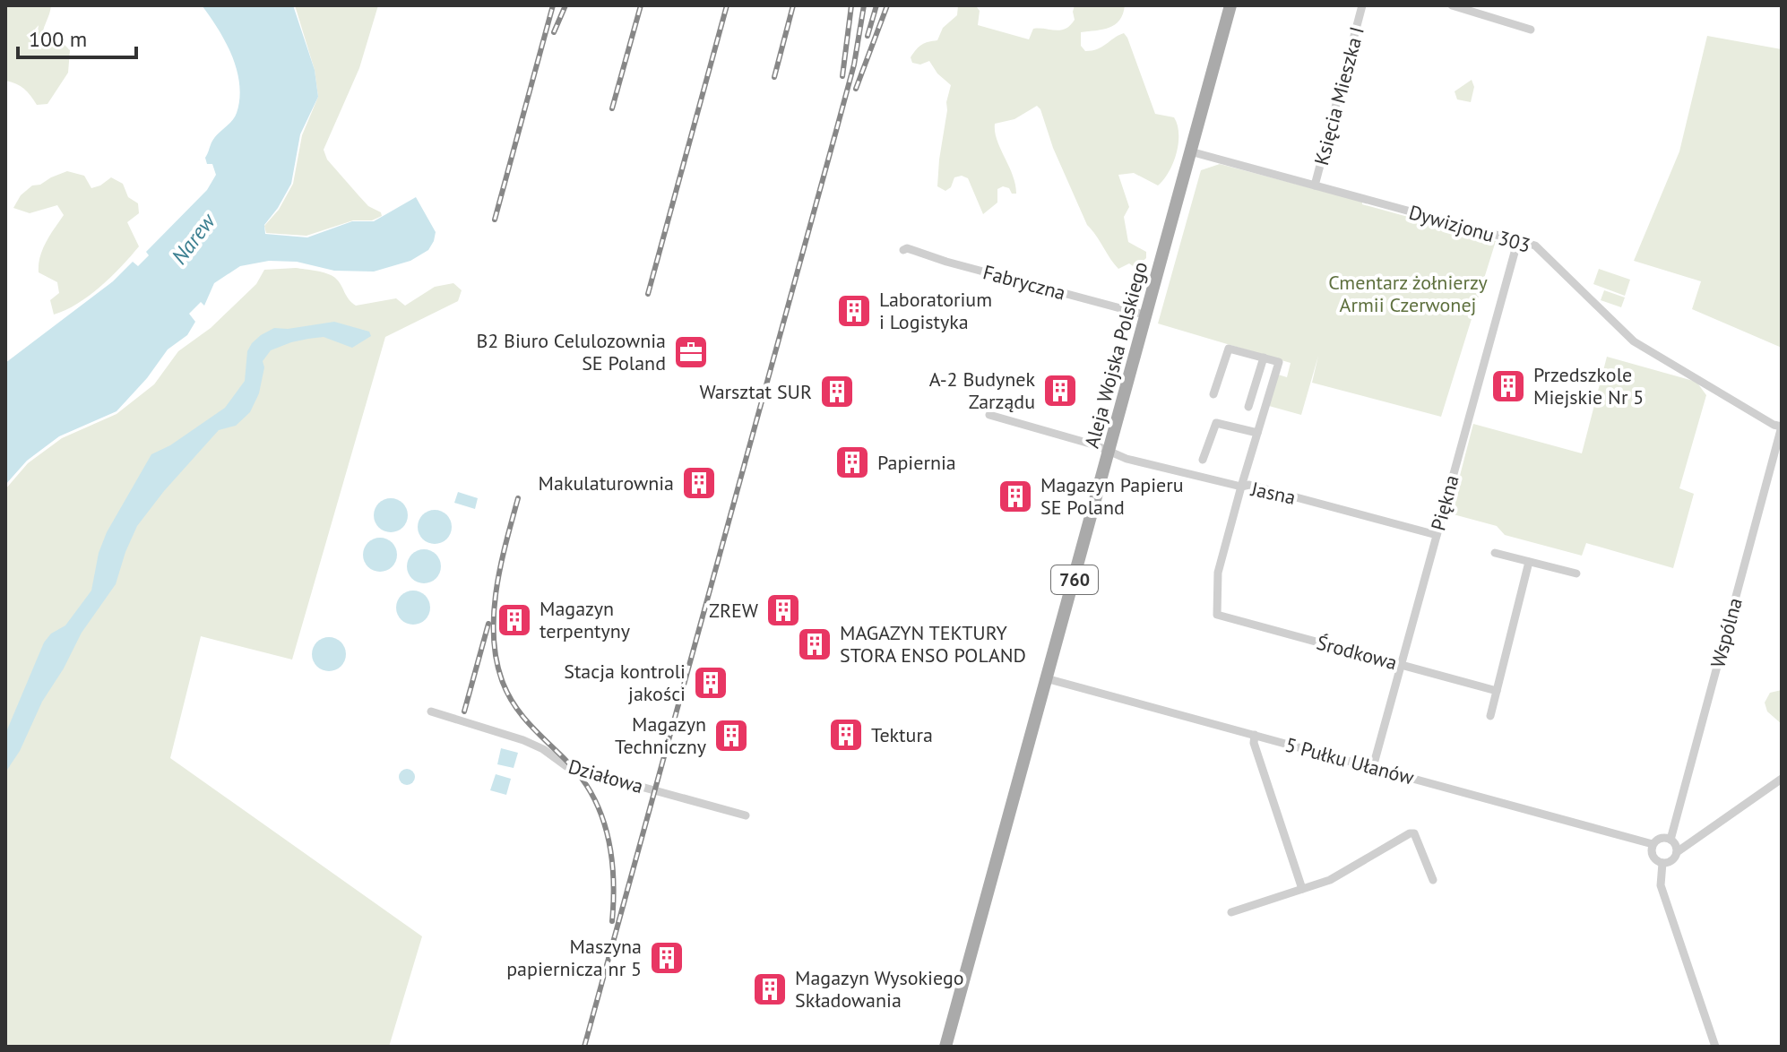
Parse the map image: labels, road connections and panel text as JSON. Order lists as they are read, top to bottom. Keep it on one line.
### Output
{"streets":{"main road":["Aleja Wojska Polskiego","760"],"street":["Księcia Mieszka I","Dywizjonu 303","Fabryczna","Jasna","Piękna","Wspólna","Środkowa","5 Pułku Ułanów","Działowa"]},"crossings":[["Księcia Mieszka I","Dywizjonu 303"],["Dywizjonu 303","Aleja Wojska Polskiego"],["Dywizjonu 303","Piękna"],["Dywizjonu 303","Wspólna"],["Fabryczna","Aleja Wojska Polskiego"],["Aleja Wojska Polskiego","Jasna"],["Aleja Wojska Polskiego","5 Pułku Ułanów"],["Jasna","Piękna"],["Jasna","Środkowa"],["Piękna","Środkowa"],["Piękna","5 Pułku Ułanów"],["Wspólna","5 Pułku Ułanów"]],"water":["Narew"],"parks":["Cmentarz żołnierzy Armii Czerwonej"],"places":{"building":["Laboratorium i Logistyka","Przedszkole Miejskie Nr 5","A-2 Budynek Zarządu","Warsztat SUR","Papiernia","Makulaturownia","Magazyn Papieru SE Poland","ZREW","Magazyn terpentyny","MAGAZYN TEKTURY STORA ENSO POLAND","Stacja kontroli jakości","Tektura","Magazyn Techniczny","Maszyna papiernicza nr 5","Magazyn Wysokiego Składowania"],"office":["B2 Biuro Celulozownia SE Poland"]},"scale_bar":"100 m"}
